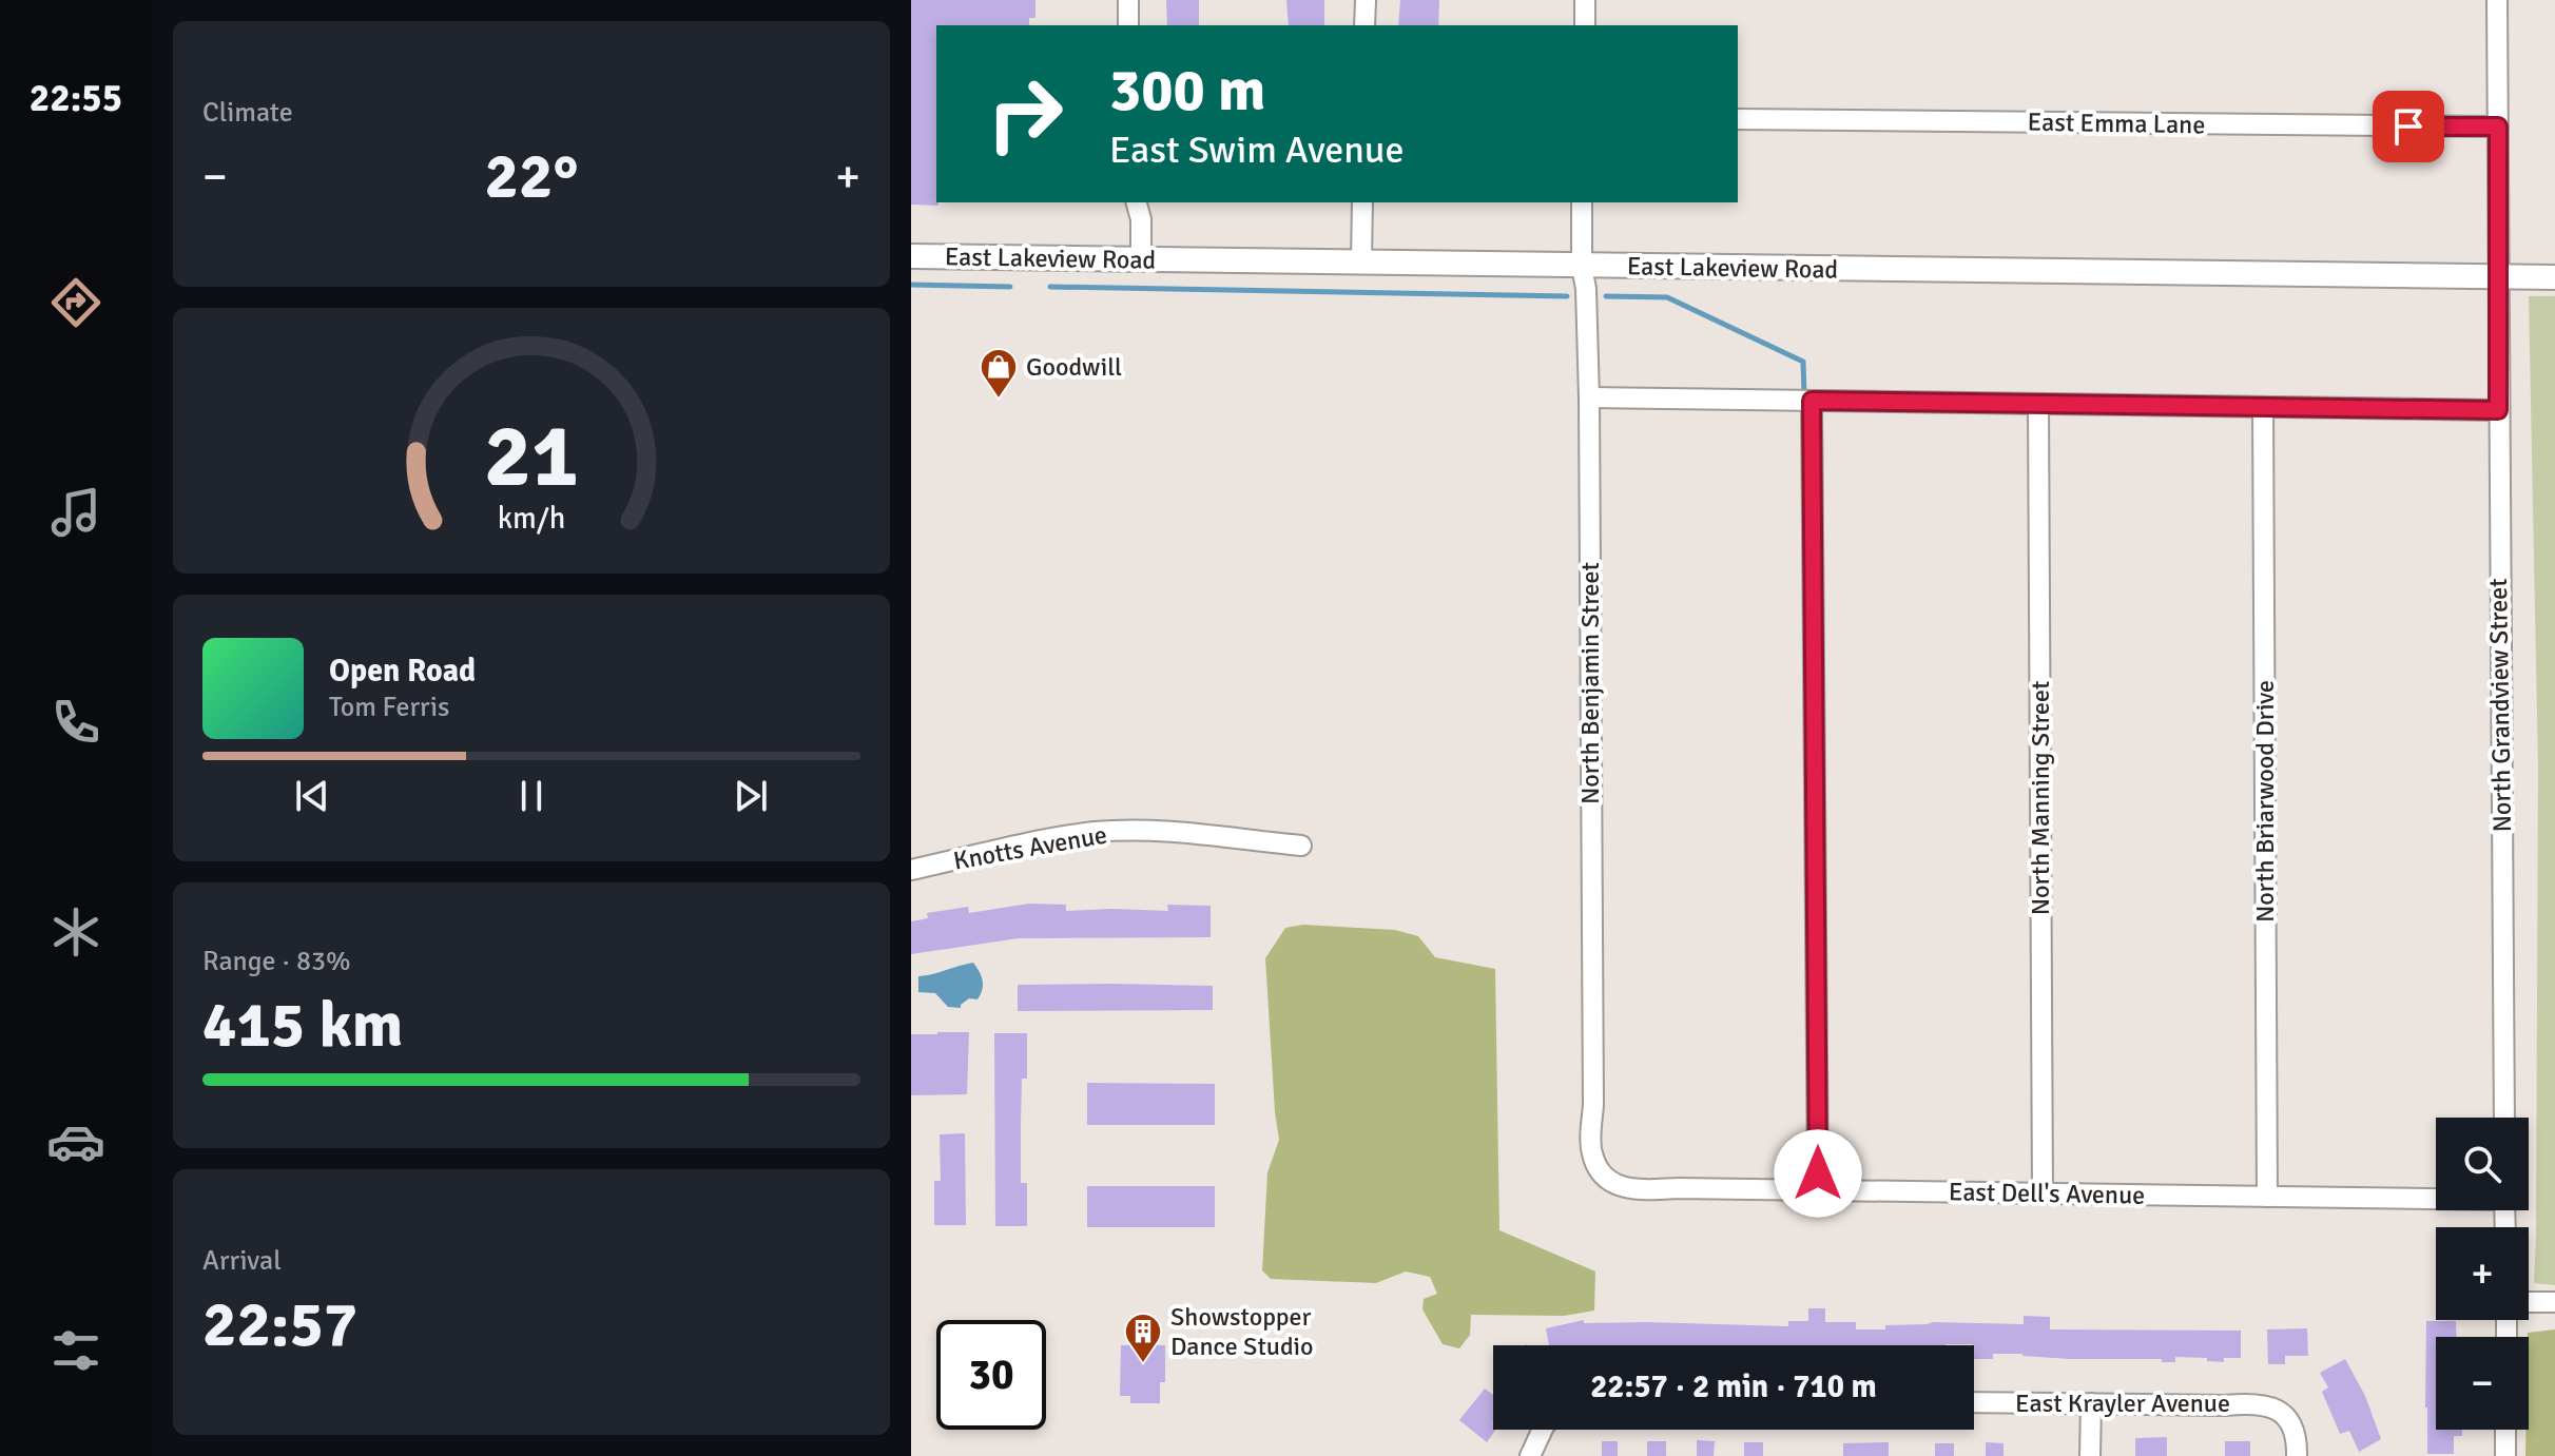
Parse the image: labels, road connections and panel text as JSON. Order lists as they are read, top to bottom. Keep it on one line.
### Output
{"streets":{"street":["East Emma Lane","East Lakeview Road","North Benjamin Street","North Grandview Street","North Manning Street","North Briarwood Drive","Knotts Avenue","East Dell's Avenue","East Krayler Avenue"]},"crossings":[["East Emma Lane","North Grandview Street"],["East Lakeview Road","North Benjamin Street"],["East Lakeview Road","North Grandview Street"],["North Benjamin Street","East Dell's Avenue"],["North Manning Street","East Dell's Avenue"],["North Briarwood Drive","East Dell's Avenue"]],"places":{"shop":["Goodwill"],"building":["Showstopper Dance Studio"]},"page":{"tabs":"22:55","tile":["Climate",["Range · 83%","415 km"],["Arrival","22:57"]],"turn":["300 m","East Swim Avenue"],"heat":["−","22°","+"],"song":["Open Road","Tom Ferris"],"map_buttons":["+","−"],"limit":"30","trip":"22:57 · 2 min · 710 m","gauge":["21","km/h"]}}
